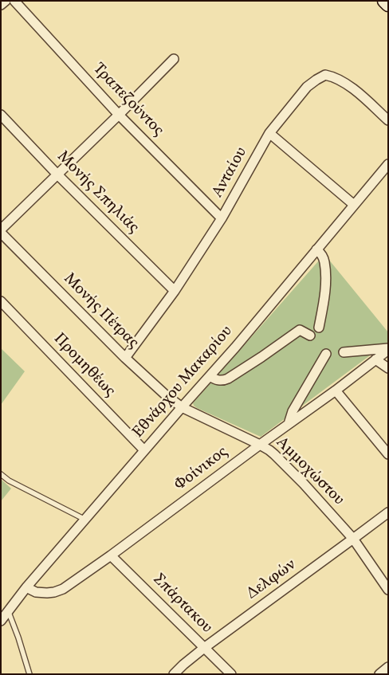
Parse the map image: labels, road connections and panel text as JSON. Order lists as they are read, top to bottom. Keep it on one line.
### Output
{"streets":{"street":["Τραπεζούντος","Ανταίου","Μονής Σπηλιάς","Μονής Πέτρας","Προμηθέως","Εθνάρχου Μακαρίου","Φοίνικος","Αμμοχώστου","Δελφών","Σπάρτακου"]},"crossings":[["Τραπεζούντος","Ανταίου"],["Ανταίου","Μονής Σπηλιάς"],["Ανταίου","Μονής Πέτρας"],["Μονής Πέτρας","Εθνάρχου Μακαρίου"],["Μονής Πέτρας","Αμμοχώστου"],["Προμηθέως","Εθνάρχου Μακαρίου"],["Εθνάρχου Μακαρίου","Φοίνικος"],["Εθνάρχου Μακαρίου","Αμμοχώστου"],["Φοίνικος","Αμμοχώστου"],["Φοίνικος","Σπάρτακου"],["Αμμοχώστου","Δελφών"],["Δελφών","Σπάρτακου"]]}
